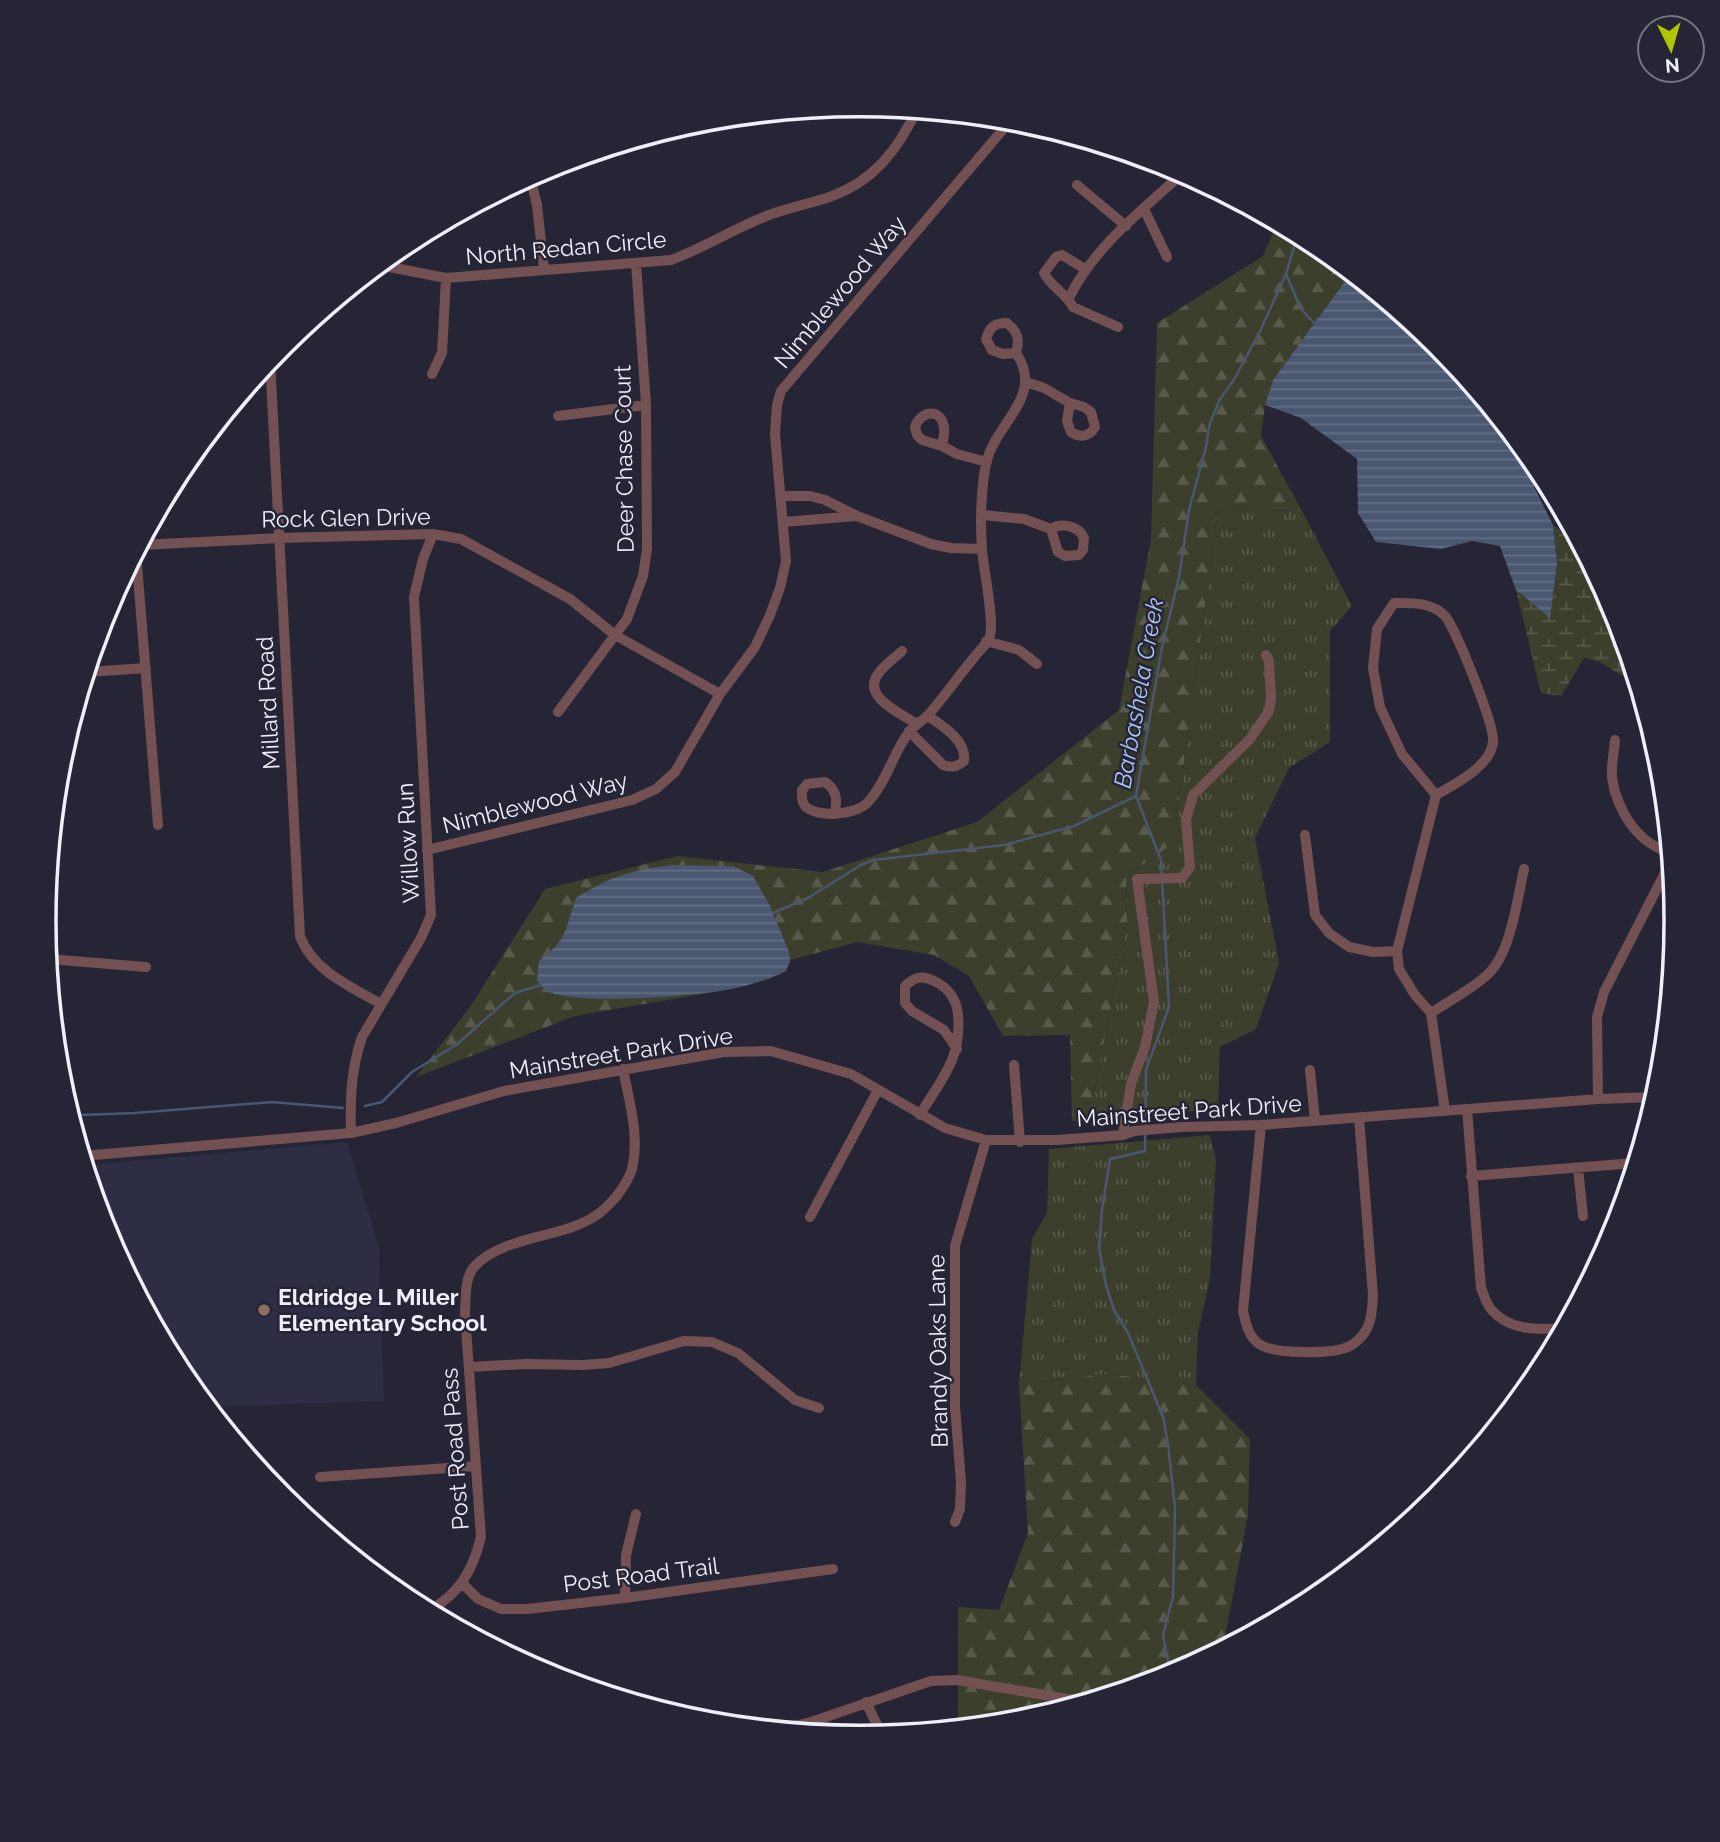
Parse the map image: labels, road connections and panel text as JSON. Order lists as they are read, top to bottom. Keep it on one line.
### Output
{"streets":{"street":["North Redan Circle","Nimblewood Way","Deer Chase Court","Rock Glen Drive","Millard Road","Willow Run","Mainstreet Park Drive","Brandy Oaks Lane","Post Road Pass","Post Road Trail"]},"crossings":[["North Redan Circle","Deer Chase Court"],["Nimblewood Way","Rock Glen Drive"],["Nimblewood Way","Willow Run"],["Deer Chase Court","Rock Glen Drive"],["Rock Glen Drive","Millard Road"],["Rock Glen Drive","Willow Run"],["Millard Road","Willow Run"],["Willow Run","Mainstreet Park Drive"],["Mainstreet Park Drive","Brandy Oaks Lane"],["Mainstreet Park Drive","Post Road Pass"],["Post Road Pass","Post Road Trail"]],"water":["Barbashela Creek"],"places":["Eldridge L Miller Elementary School"],"north":"bottom"}
